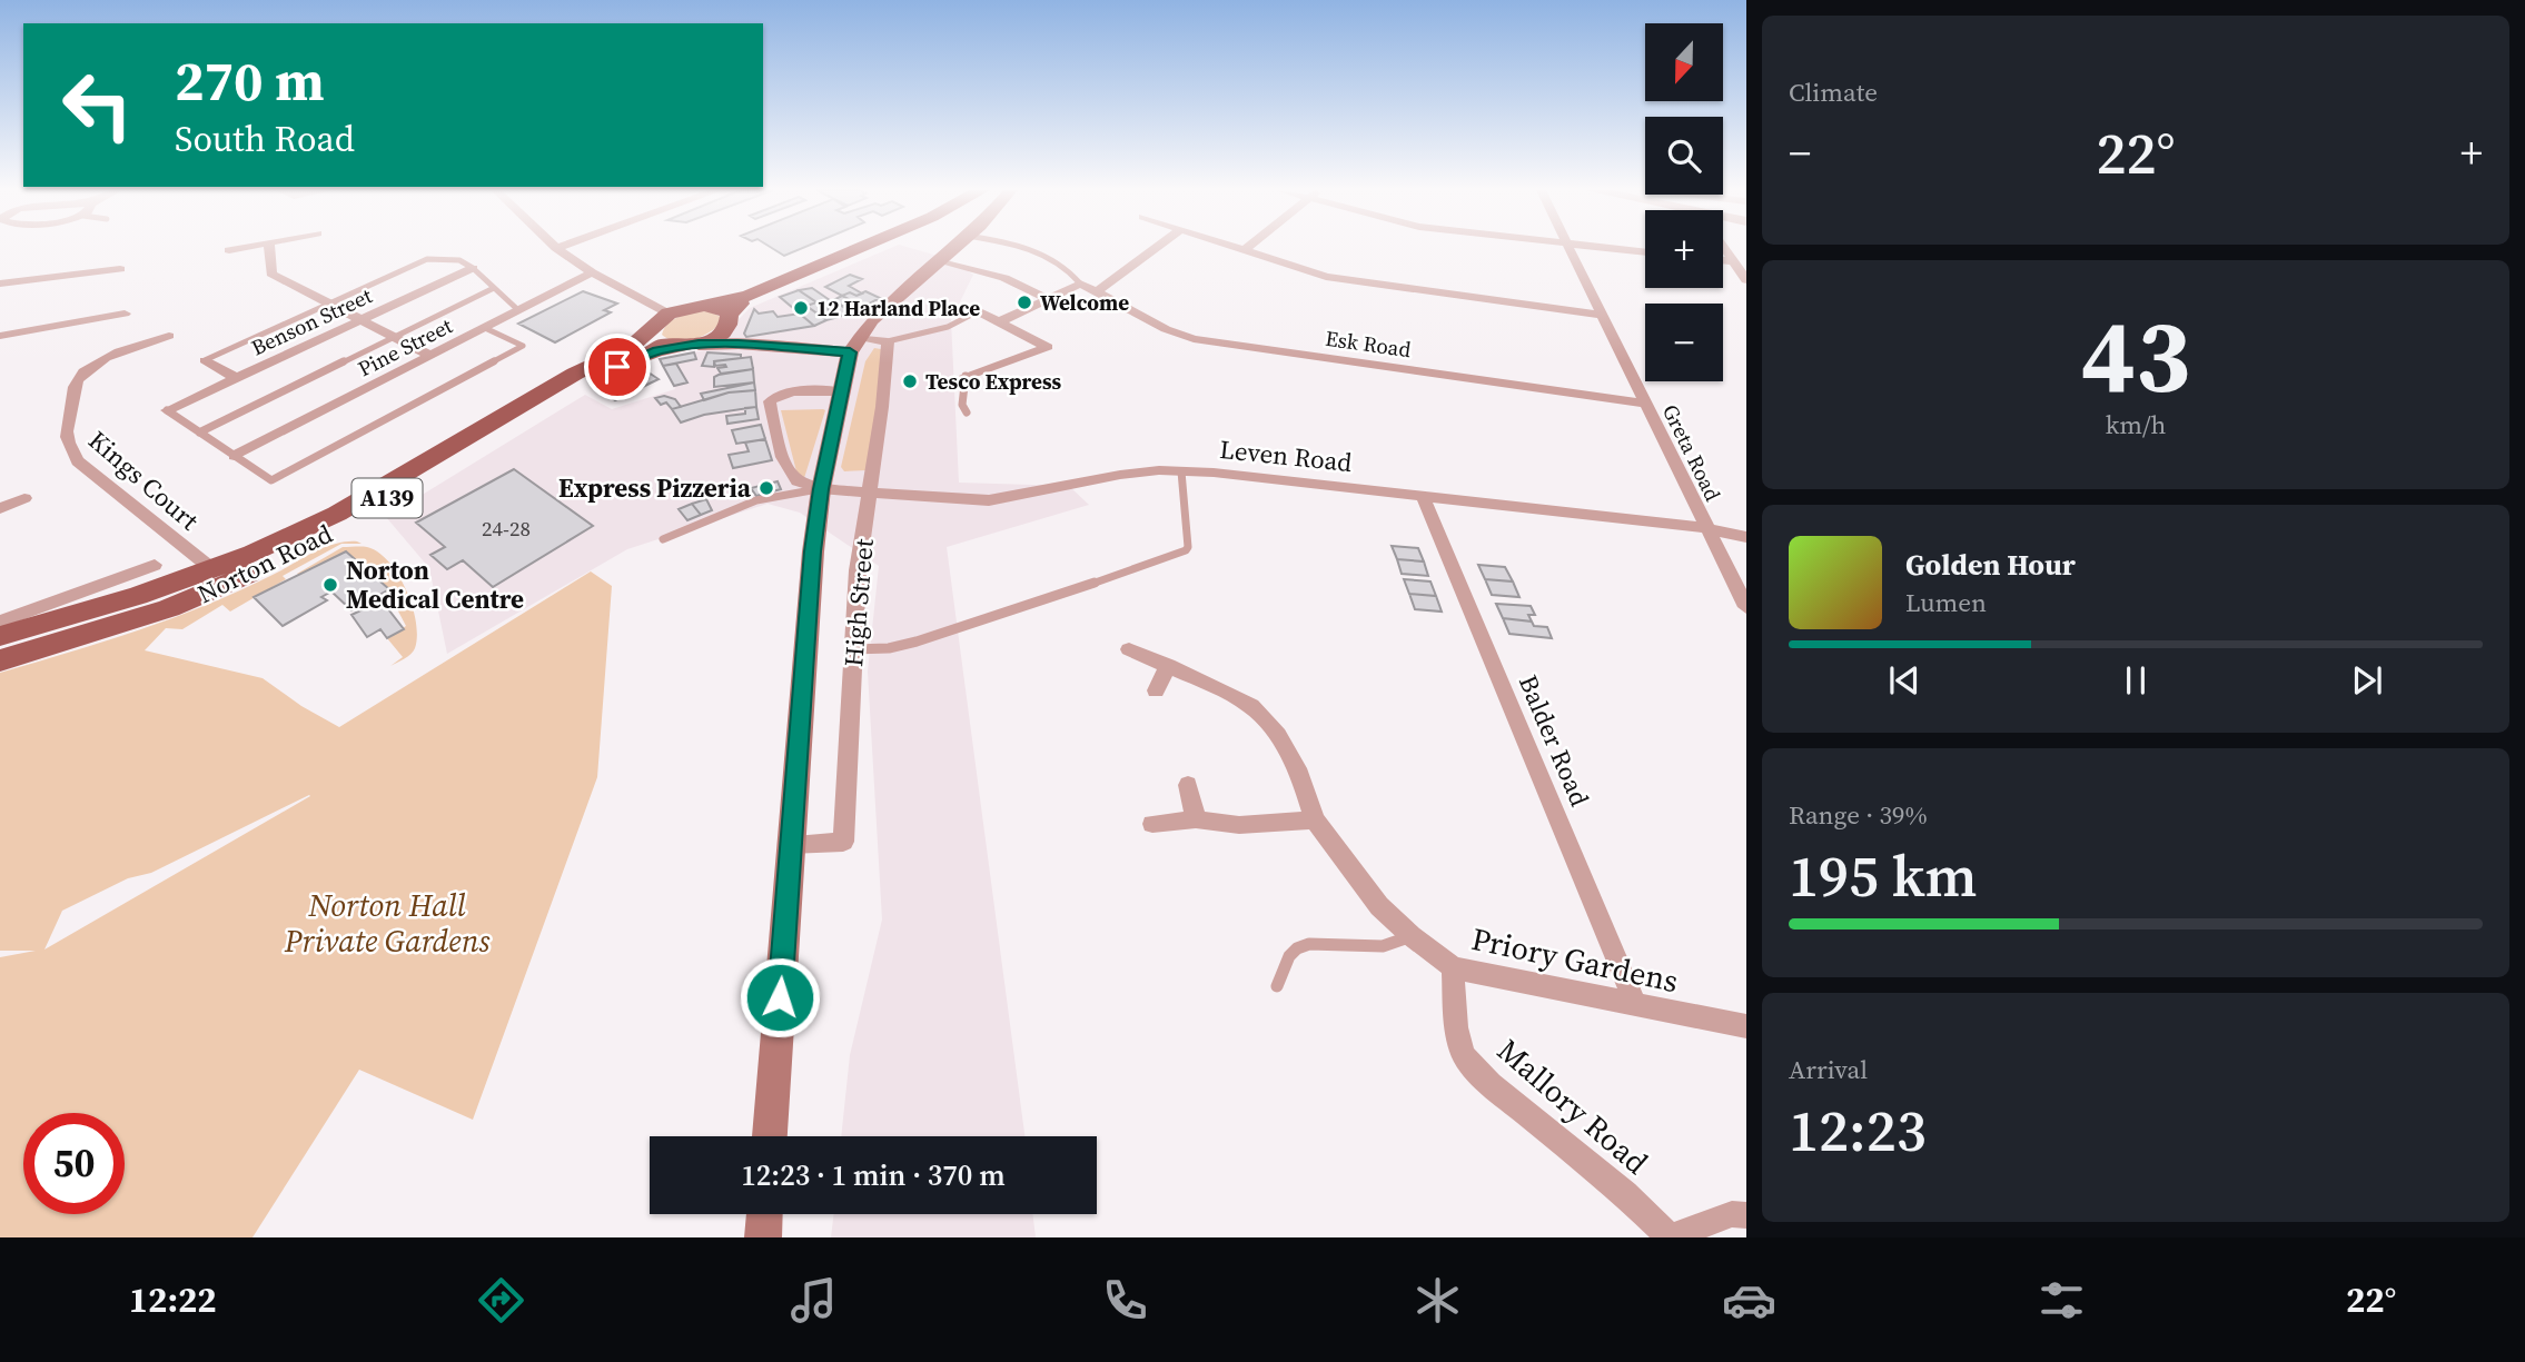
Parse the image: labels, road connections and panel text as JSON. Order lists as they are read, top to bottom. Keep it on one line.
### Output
{"streets":{"main road":["A139","Norton Road","High Street"],"street":["Benson Street","Esk Road","Pine Street","Greta Road","Leven Road","Kings Court","Balder Road","Priory Gardens","Mallory Road"]},"crossings":[["Esk Road","Greta Road"],["Greta Road","Leven Road"],["Leven Road","High Street"],["Leven Road","Balder Road"],["Kings Court","Norton Road"],["A139","Norton Road"],["Balder Road","Priory Gardens"],["Priory Gardens","Mallory Road"]],"parks":["Norton Hall Private Gardens"],"places":["Welcome","12 Harland Place","Tesco Express","Express Pizzeria","Norton Medical Centre"],"house_numbers":["24-28"],"north":"bottom","page":{"tile":["Climate",["43","km/h"],["Range · 39%","195 km"],["Arrival","12:23"]],"map_buttons":["+","−"],"turn":["270 m","South Road"],"heat":["−","22°","+"],"song":["Golden Hour","Lumen"],"limit":"50","trip":"12:23 · 1 min · 370 m","tabs":["12:22","22°"]}}
